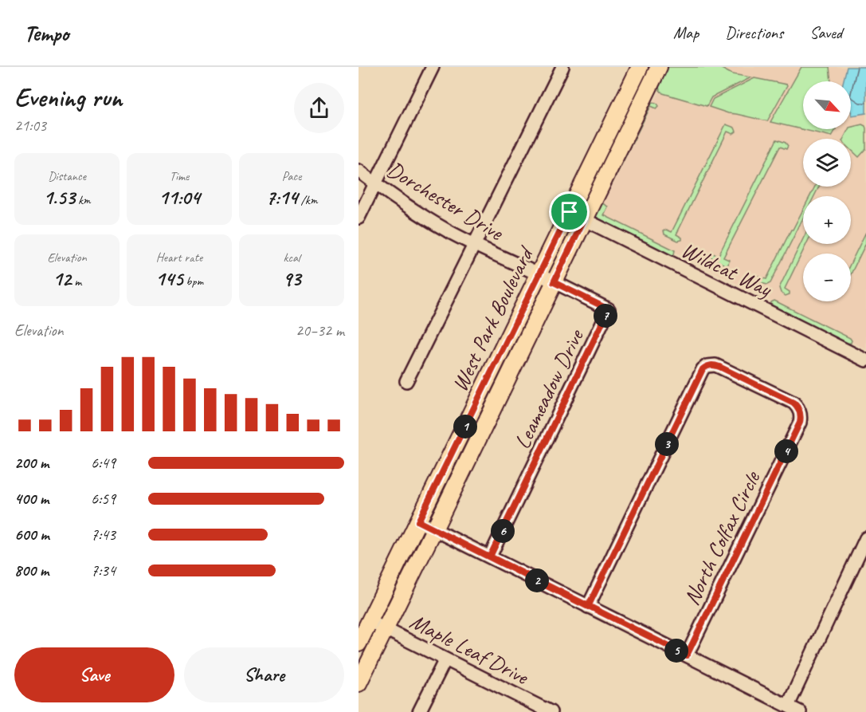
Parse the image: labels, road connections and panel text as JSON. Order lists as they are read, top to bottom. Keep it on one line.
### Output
{"streets":{"main road":["West Park Boulevard"],"street":["Dorchester Drive","Wildcat Way","Leameadow Drive","North Colfax Circle","Maple Leaf Drive"]},"crossings":[["Dorchester Drive","West Park Boulevard"],["Dorchester Drive","Leameadow Drive"],["Wildcat Way","West Park Boulevard"],["West Park Boulevard","Leameadow Drive"],["West Park Boulevard","Maple Leaf Drive"]],"north":"bottom right","page":{"header":"Tempo","nav":["Map","Directions","Saved"],"heading":["Evening run","21:03"],"map_buttons":["+","−"],"stats":[["Distance","1.53 km"],["Time","11:04"],["Pace","7:14 /km"],["Elevation","12 m"],["Heart rate","145 bpm"],["kcal","93"]],"pins":["7","1","3","4","6","2","5"],"chart":["Elevation","20–32 m"],"list":[{"name":"200 m","note":"6:49"},{"name":"400 m","note":"6:59"},{"name":"600 m","note":"7:43"},{"name":"800 m","note":"7:34"}],"buttons":["Save","Share"]}}
